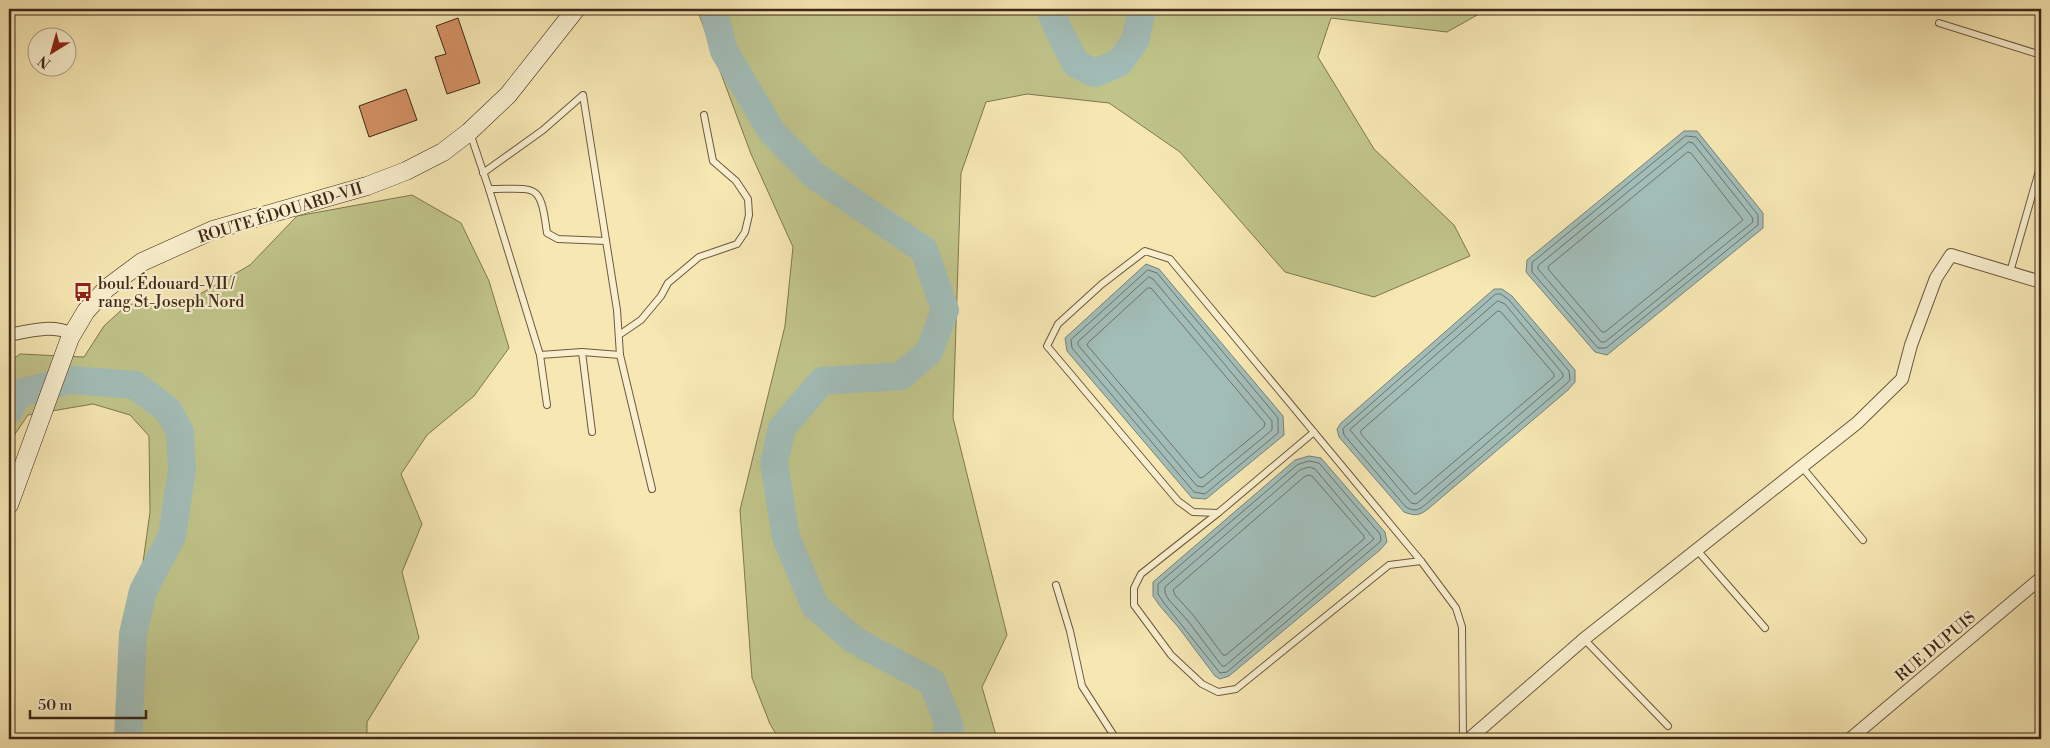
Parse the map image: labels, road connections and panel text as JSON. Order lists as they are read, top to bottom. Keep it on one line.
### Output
{"streets":{"main road":["ROUTE ÉDOUARD-VII"],"street":["RUE DUPUIS"]},"places":{"bus stop":["boul. Édouard-VII / rang St-Joseph Nord"]},"scale_bar":"50 m","north":"bottom left"}
